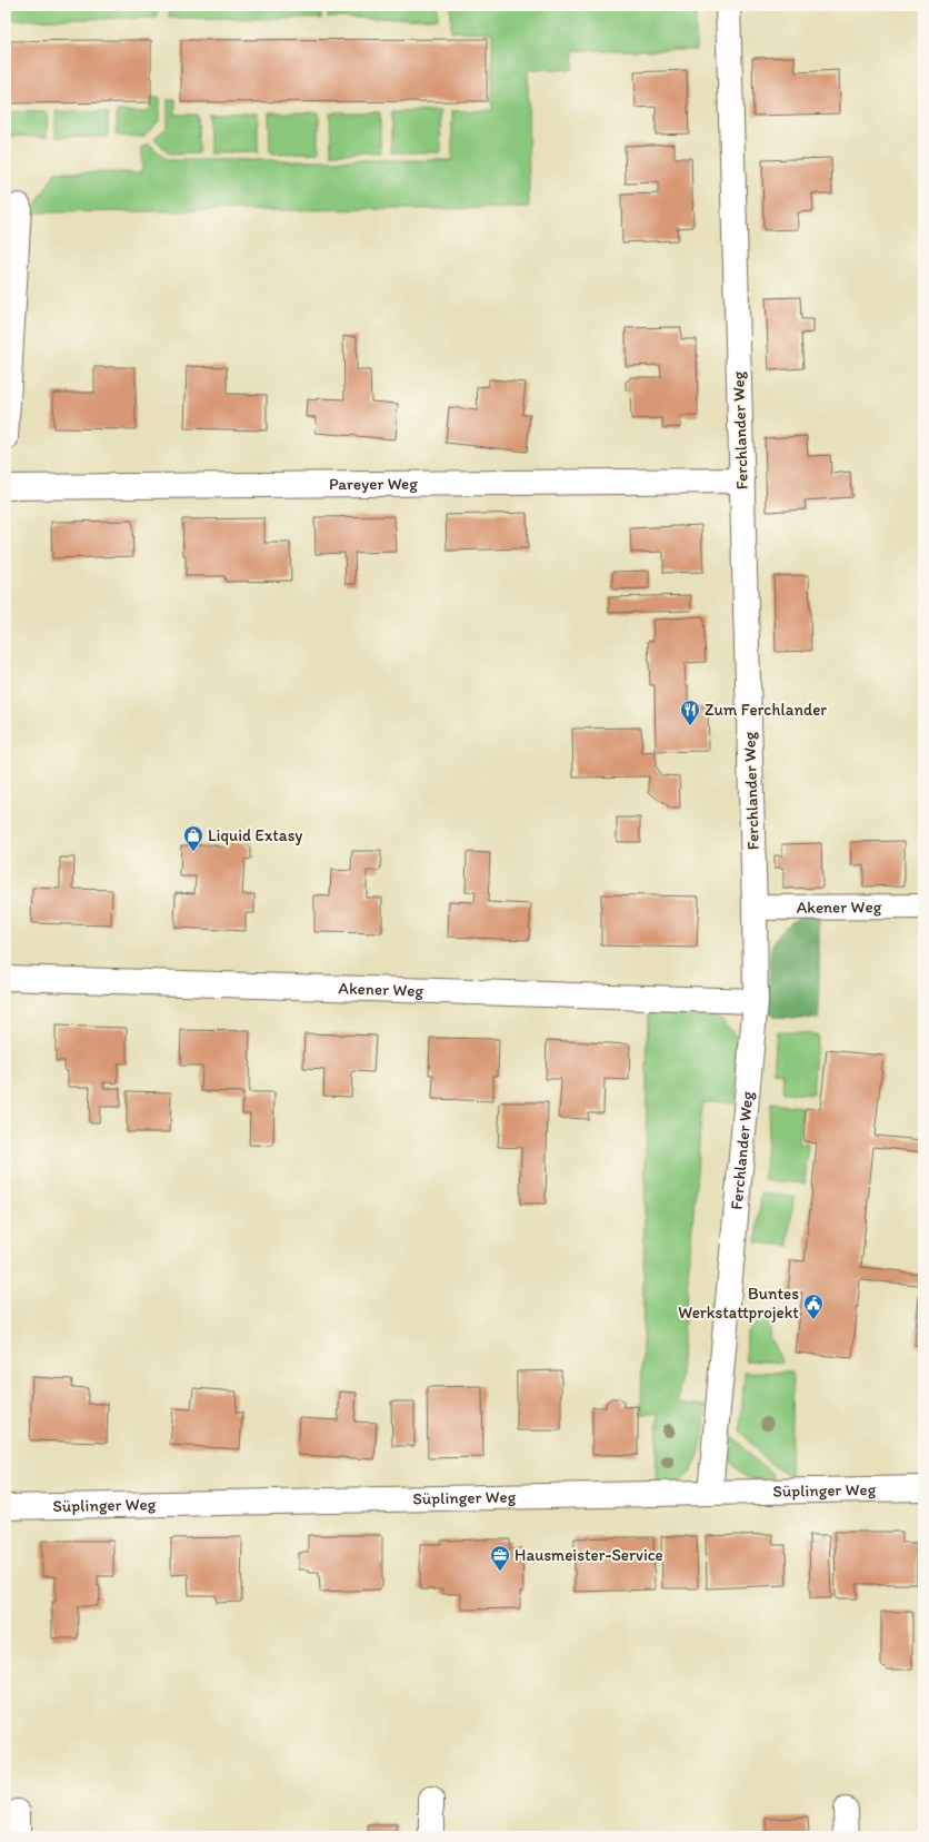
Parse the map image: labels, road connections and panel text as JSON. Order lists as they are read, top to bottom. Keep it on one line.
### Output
{"streets":{"street":["Ferchlander Weg","Pareyer Weg","Akener Weg","Süplinger Weg"]},"crossings":[["Ferchlander Weg","Pareyer Weg"],["Ferchlander Weg","Akener Weg"],["Ferchlander Weg","Süplinger Weg"]],"places":{"restaurant":["Zum Ferchlander"],"shop":["Liquid Extasy"],"public building":["Buntes Werkstattprojekt"],"office":["Hausmeister-Service"]}}
